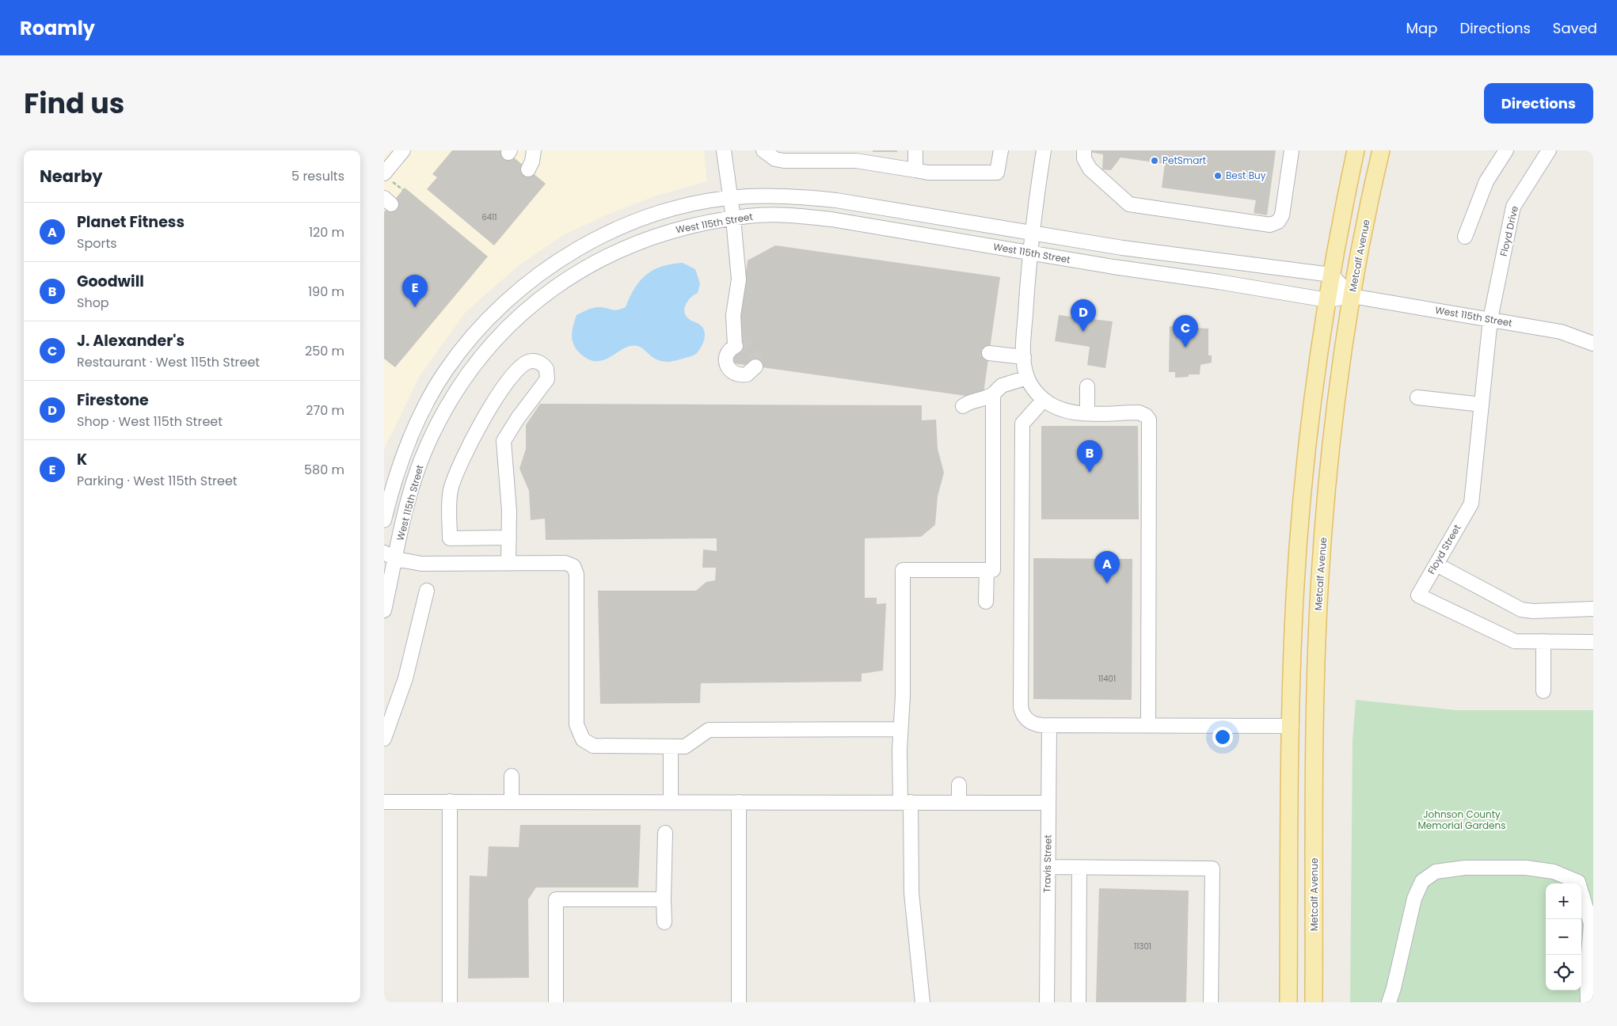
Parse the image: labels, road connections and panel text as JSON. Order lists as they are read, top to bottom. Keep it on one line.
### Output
{"streets":{"main road":["Metcalf Avenue"],"street":["West 115th Street","Floyd Drive","Floyd Street","Travis Street"]},"crossings":[["West 115th Street","Floyd Drive"],["West 115th Street","Metcalf Avenue"],["West 115th Street","Floyd Street"],["Floyd Drive","Floyd Street"]],"parks":["Johnson County Memorial Gardens"],"places":["PetSmart","Best Buy"],"house_numbers":["6411","11401","11301"],"page":{"header":"Roamly","nav":["Map","Directions","Saved"],"title":"Find us","buttons":"Directions","heading":["Nearby","5 results"],"list":[{"mark":"A","name":"Planet Fitness","note":"Sports","value":"120 m"},{"mark":"B","name":"Goodwill","note":"Shop","value":"190 m"},{"mark":"C","name":"J. Alexander's","note":"Restaurant · West 115th Street","value":"250 m"},{"mark":"D","name":"Firestone","note":"Shop · West 115th Street","value":"270 m"},{"mark":"E","name":"K","note":"Parking · West 115th Street","value":"580 m"}],"pins":["E","D","C","B","A"],"map_buttons":["+","−"]}}
